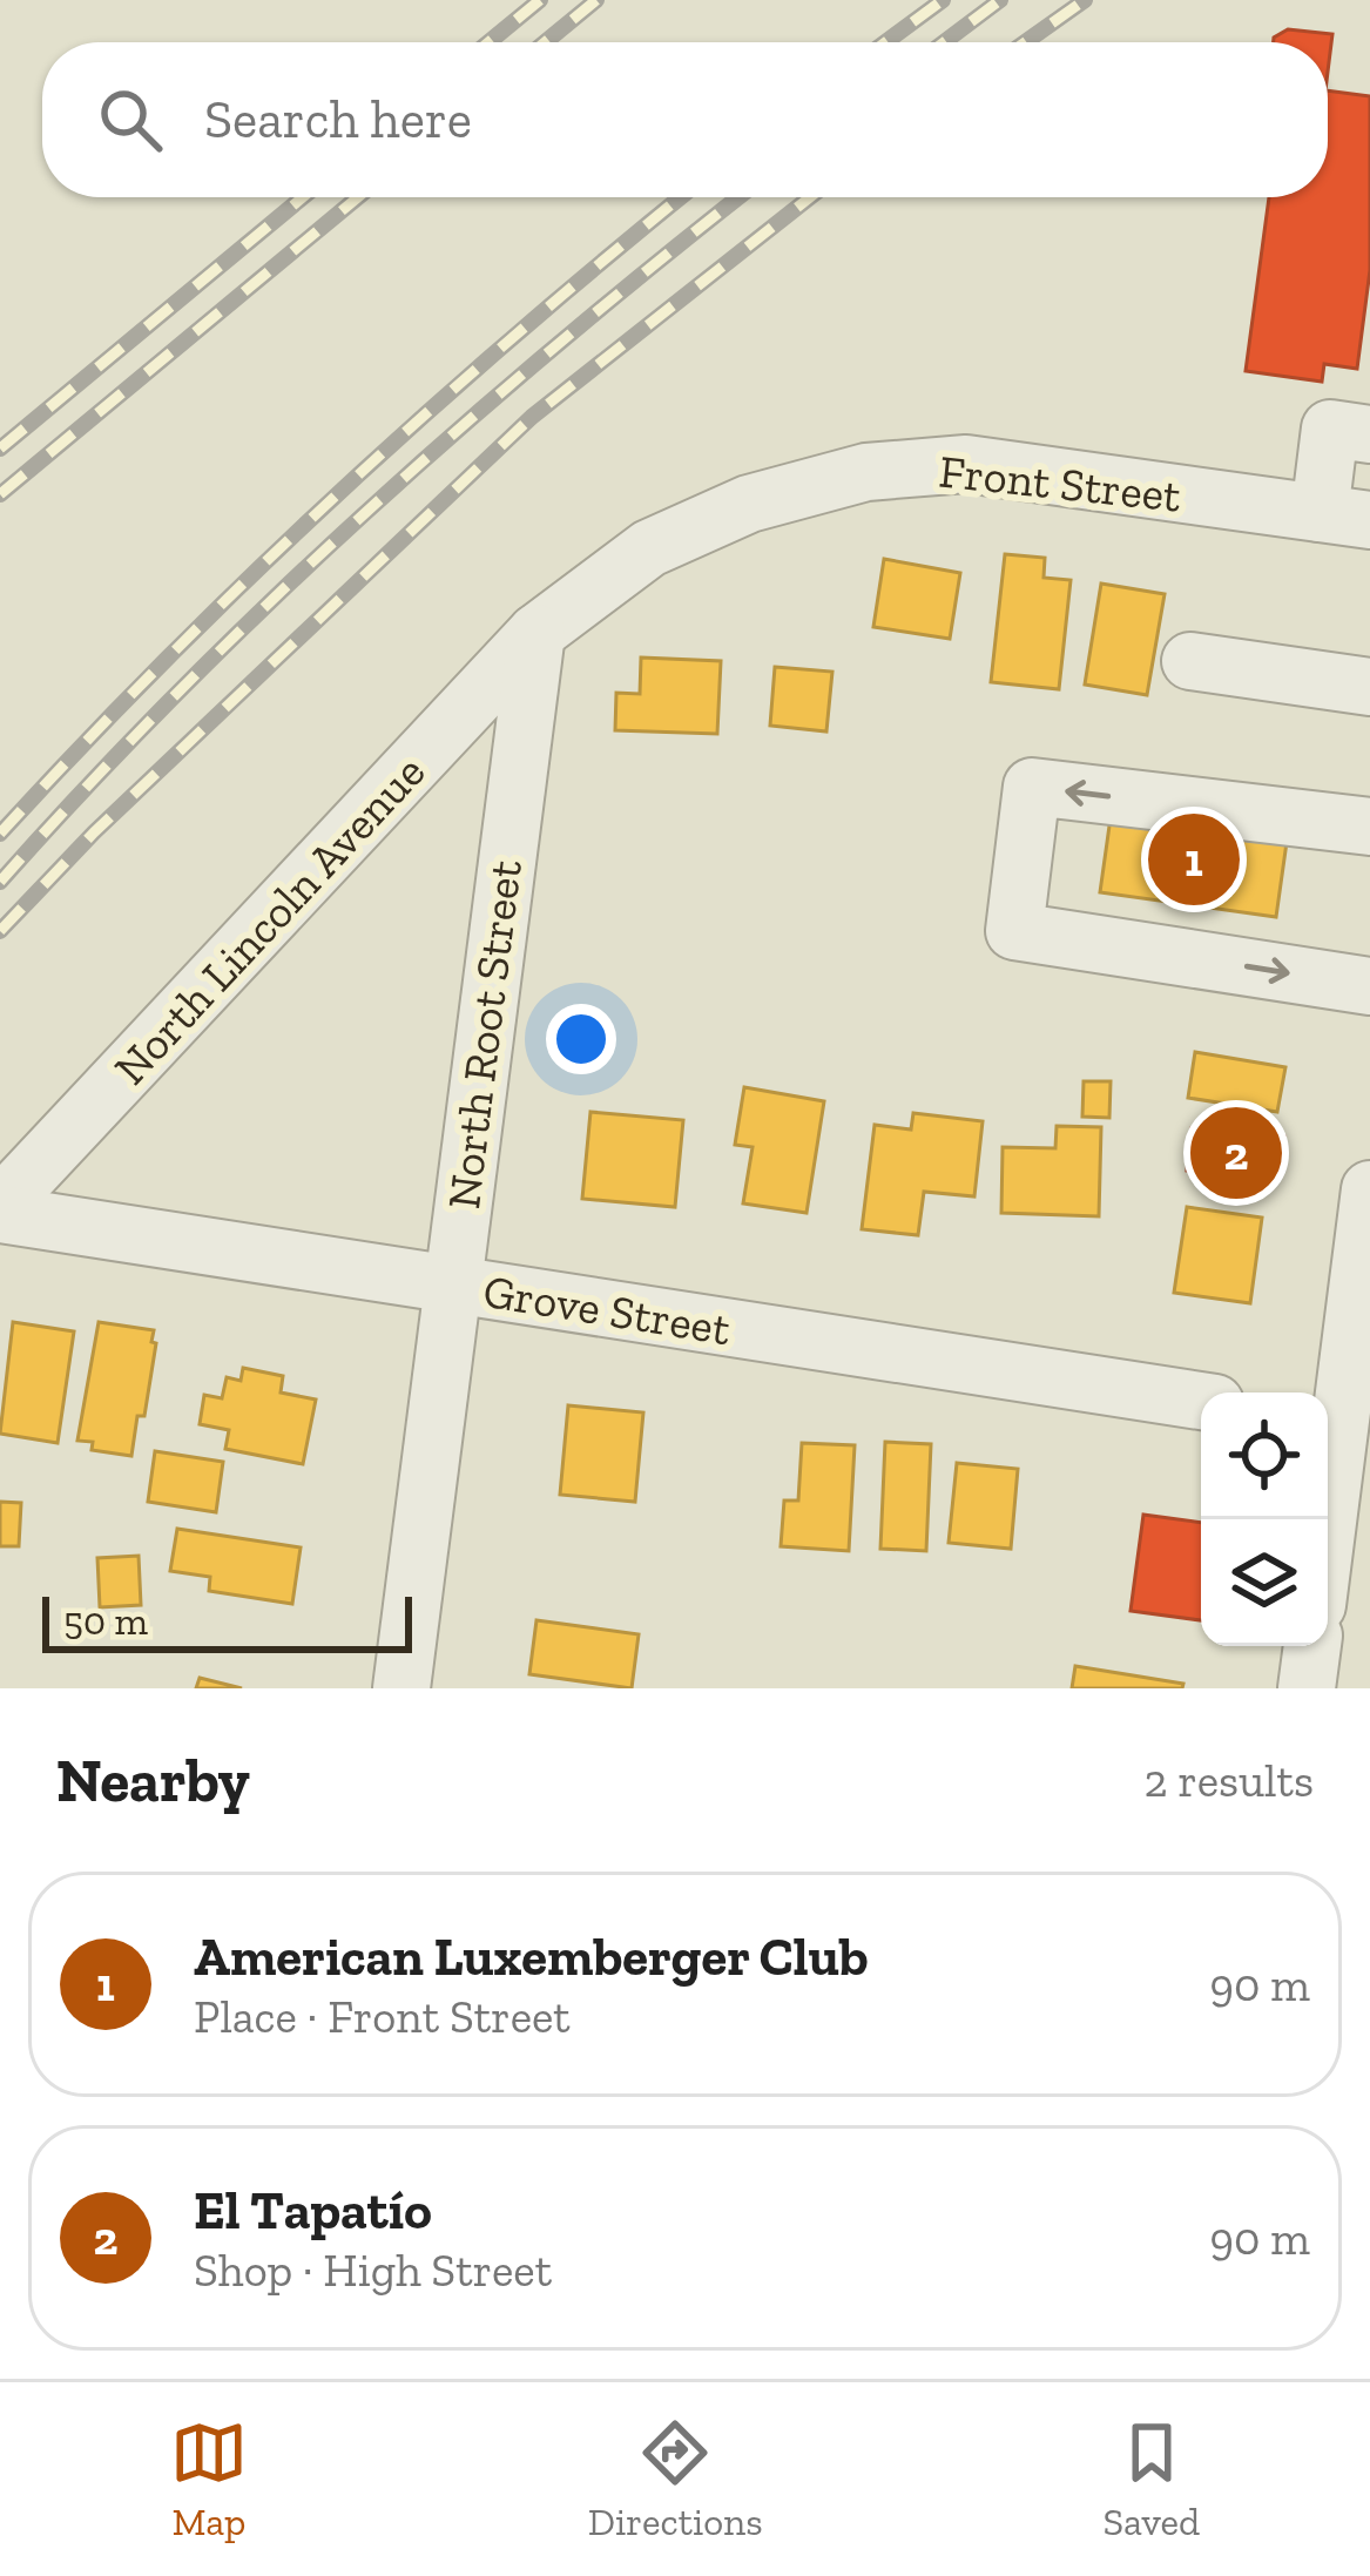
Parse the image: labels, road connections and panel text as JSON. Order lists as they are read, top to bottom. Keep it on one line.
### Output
{"streets":{"street":["Front Street","North Lincoln Avenue","North Root Street","Grove Street"]},"crossings":[["Front Street","North Lincoln Avenue"],["Front Street","North Root Street"],["North Lincoln Avenue","North Root Street"],["North Lincoln Avenue","Grove Street"],["North Root Street","Grove Street"]],"scale_bar":"50 m","page":{"search":"Search here","pins":["1","2"],"scale":"50 m","heading":["Nearby","2 results"],"list":[{"mark":"1","name":"American Luxemberger Club","note":"Place · Front Street","value":"90 m"},{"mark":"2","name":"El Tapatío","note":"Shop · High Street","value":"90 m"}],"nav":["Map","Directions","Saved"]}}
